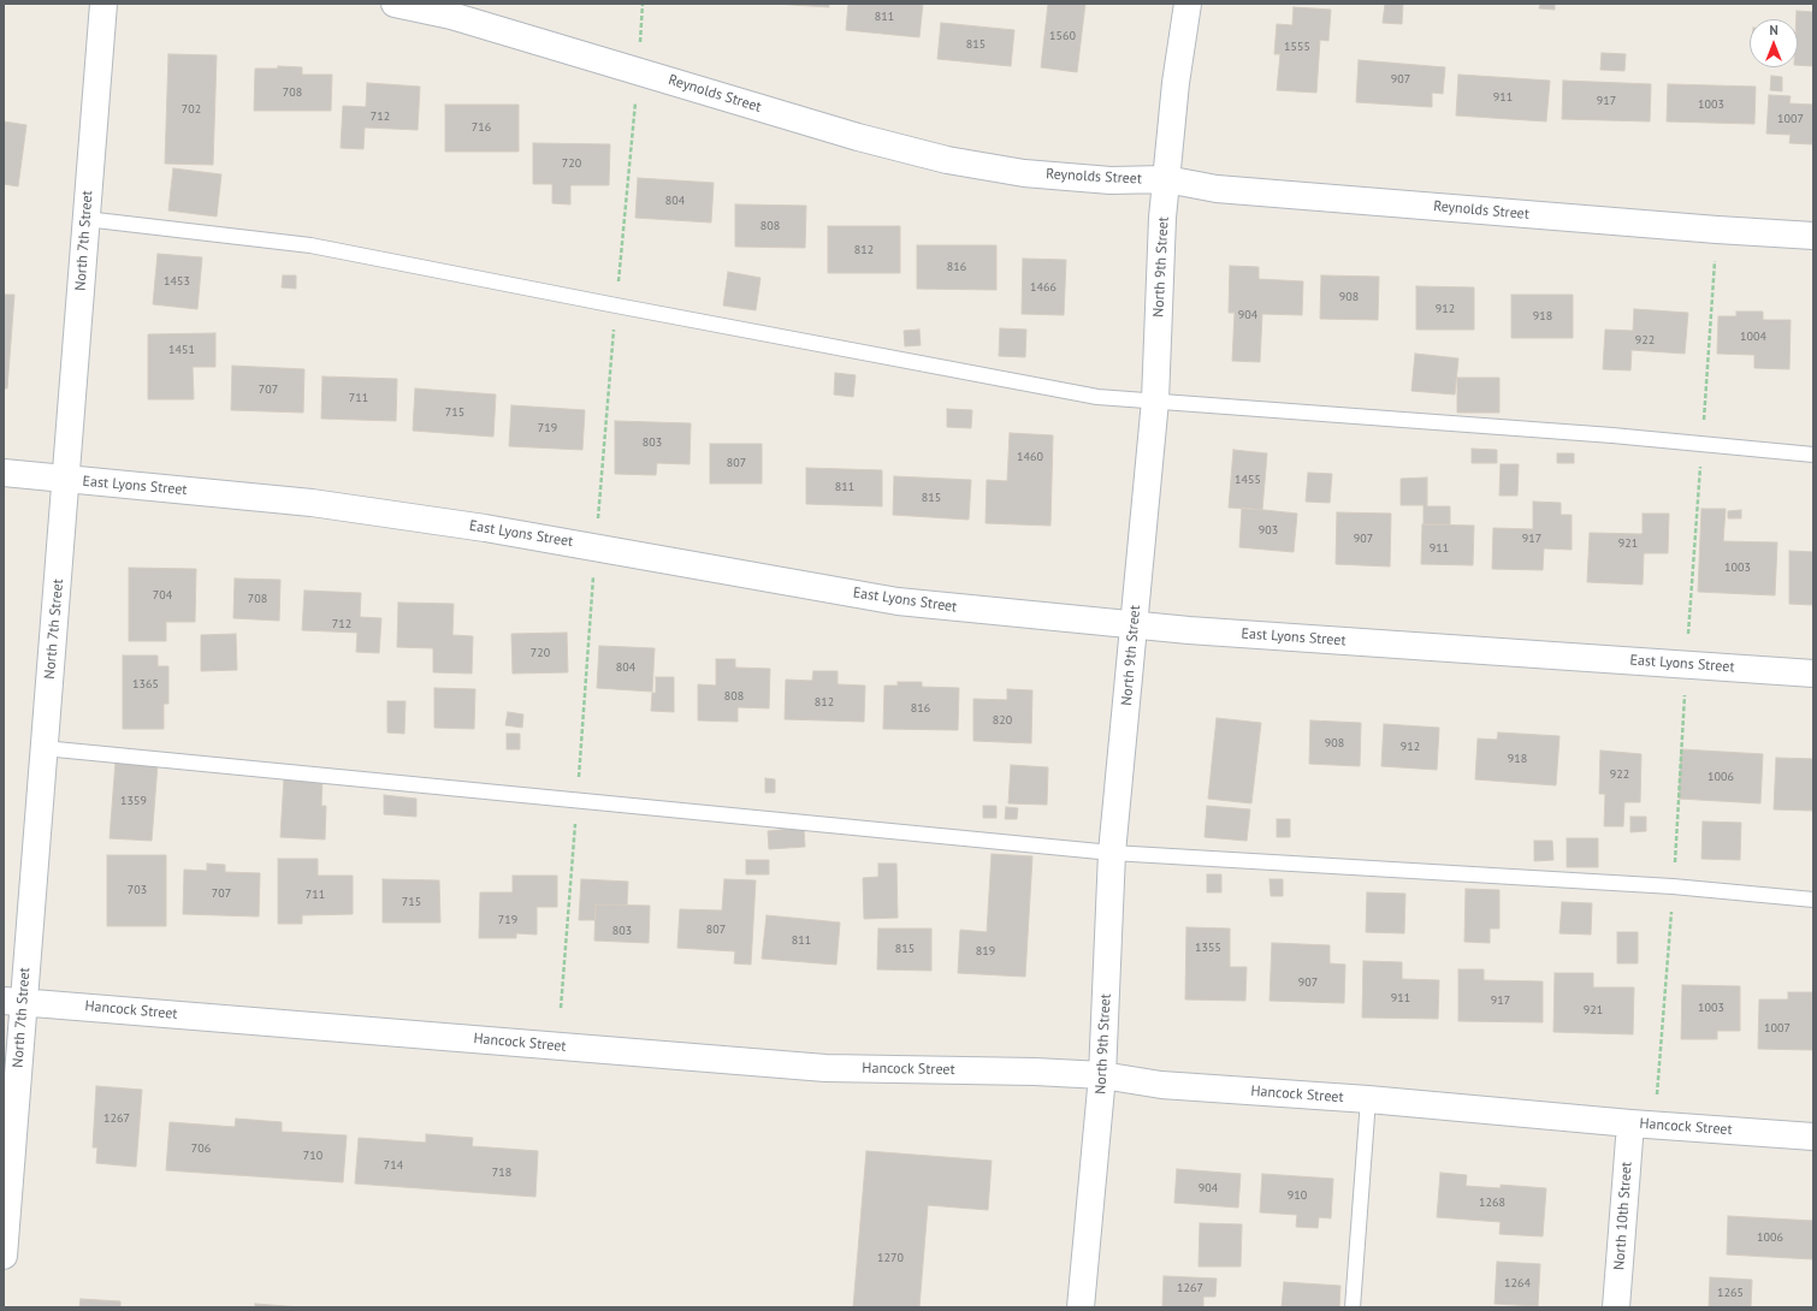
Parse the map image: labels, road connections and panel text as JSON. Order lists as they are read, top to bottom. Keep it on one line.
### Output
{"streets":{"street":["Reynolds Street","North 7th Street","North 9th Street","East Lyons Street","Hancock Street","North 10th Street"]},"crossings":[["Reynolds Street","North 9th Street"],["North 7th Street","East Lyons Street"],["North 7th Street","Hancock Street"],["North 9th Street","East Lyons Street"],["North 9th Street","Hancock Street"],["Hancock Street","North 10th Street"]],"house_numbers":["811","1560","815","1555","907","708","911","917","1003","702","712","1007","716","720","804","808","812","816","1453","1466","908","912","904","918","1004","922","1451","707","711","715","719","803","1460","807","1455","811","815","903","907","917","921","911","1003","704","708","712","720","804","1365","808","812","816","820","908","912","918","922","1006","1359","703","707","711","715","719","807","803","811","1355","815","819","907","911","917","1003","921","1007","1267","706","710","714","718","904","910","1268","1006","1270","1264","1267","1265"],"north":"top"}
